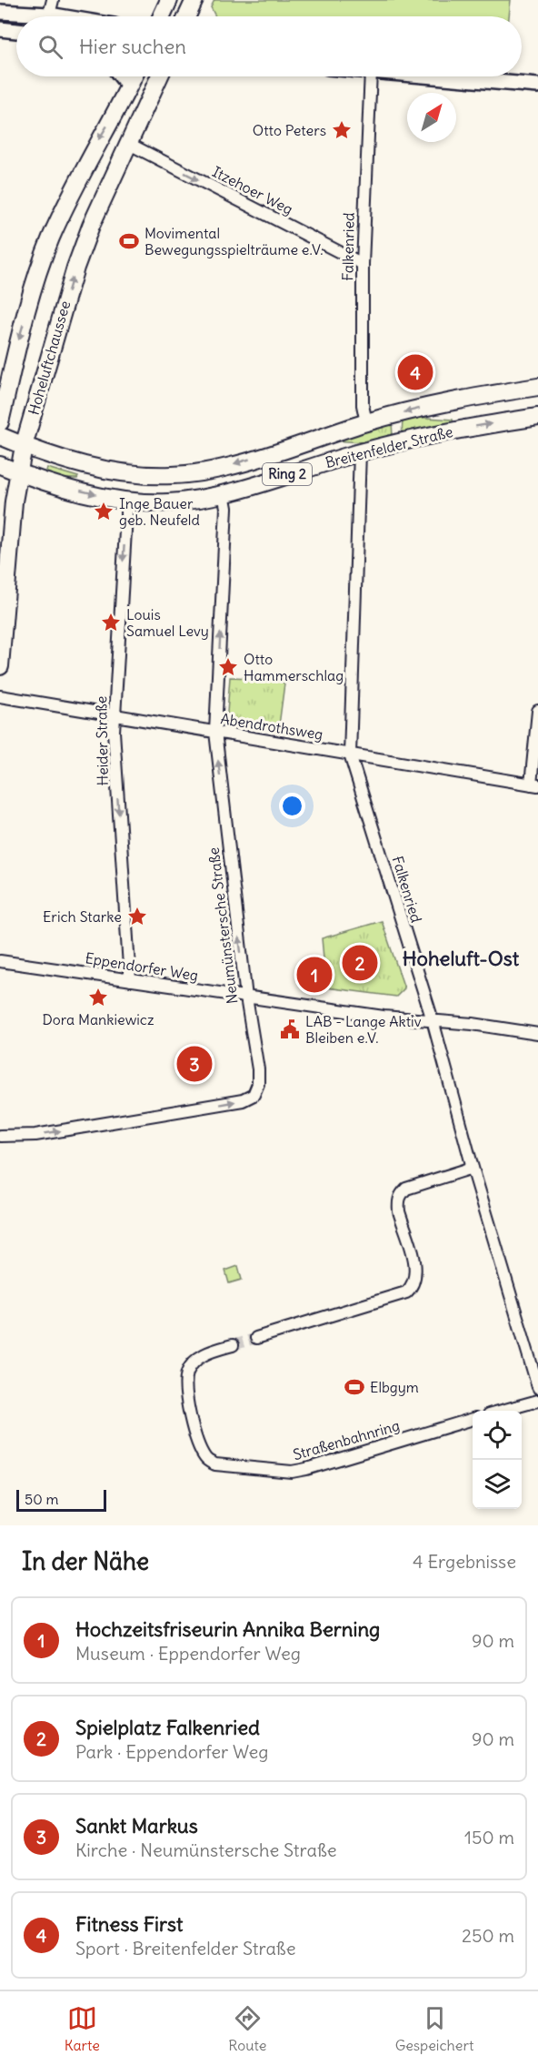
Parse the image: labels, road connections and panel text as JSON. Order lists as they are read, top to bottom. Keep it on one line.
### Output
{"streets":{"main road":["Hoheluftchaussee","Breitenfelder Straße","Ring 2"],"street":["Itzehoer Weg","Falkenried","Abendrothsweg","Heider Straße","Neumünstersche Straße","Eppendorfer Weg","Straßenbahnring"]},"crossings":[["Itzehoer Weg","Falkenried"],["Itzehoer Weg","Hoheluftchaussee"],["Falkenried","Breitenfelder Straße"],["Falkenried","Abendrothsweg"],["Falkenried","Eppendorfer Weg"],["Hoheluftchaussee","Breitenfelder Straße"],["Hoheluftchaussee","Ring 2"],["Breitenfelder Straße","Ring 2"],["Breitenfelder Straße","Heider Straße"],["Breitenfelder Straße","Neumünstersche Straße"],["Abendrothsweg","Heider Straße"],["Abendrothsweg","Neumünstersche Straße"],["Heider Straße","Eppendorfer Weg"],["Neumünstersche Straße","Eppendorfer Weg"]],"one_way":["Itzehoer Weg","Heider Straße"],"districts":["Hoheluft-Ost"],"places":{"place":["Otto Peters","Inge Bauer geb. Neufeld","Louis Samuel Levy","Otto Hammerschlag","Erich Starke","Dora Mankiewicz"],"sports":["Movimental Bewegungsspielträume e.V.","Elbgym"],"public building":["LAB - Lange Aktiv Bleiben e.V."]},"scale_bar":"50 m","north":"top right","page":{"search":"Hier suchen","pins":["4","2","1","3"],"scale":"50 m","heading":["In der Nähe","4 Ergebnisse"],"list":[{"mark":"1","name":"Hochzeitsfriseurin Annika Berning","note":"Museum · Eppendorfer Weg","value":"90 m"},{"mark":"2","name":"Spielplatz Falkenried","note":"Park · Eppendorfer Weg","value":"90 m"},{"mark":"3","name":"Sankt Markus","note":"Kirche · Neumünstersche Straße","value":"150 m"},{"mark":"4","name":"Fitness First","note":"Sport · Breitenfelder Straße","value":"250 m"}],"nav":["Karte","Route","Gespeichert"]}}
